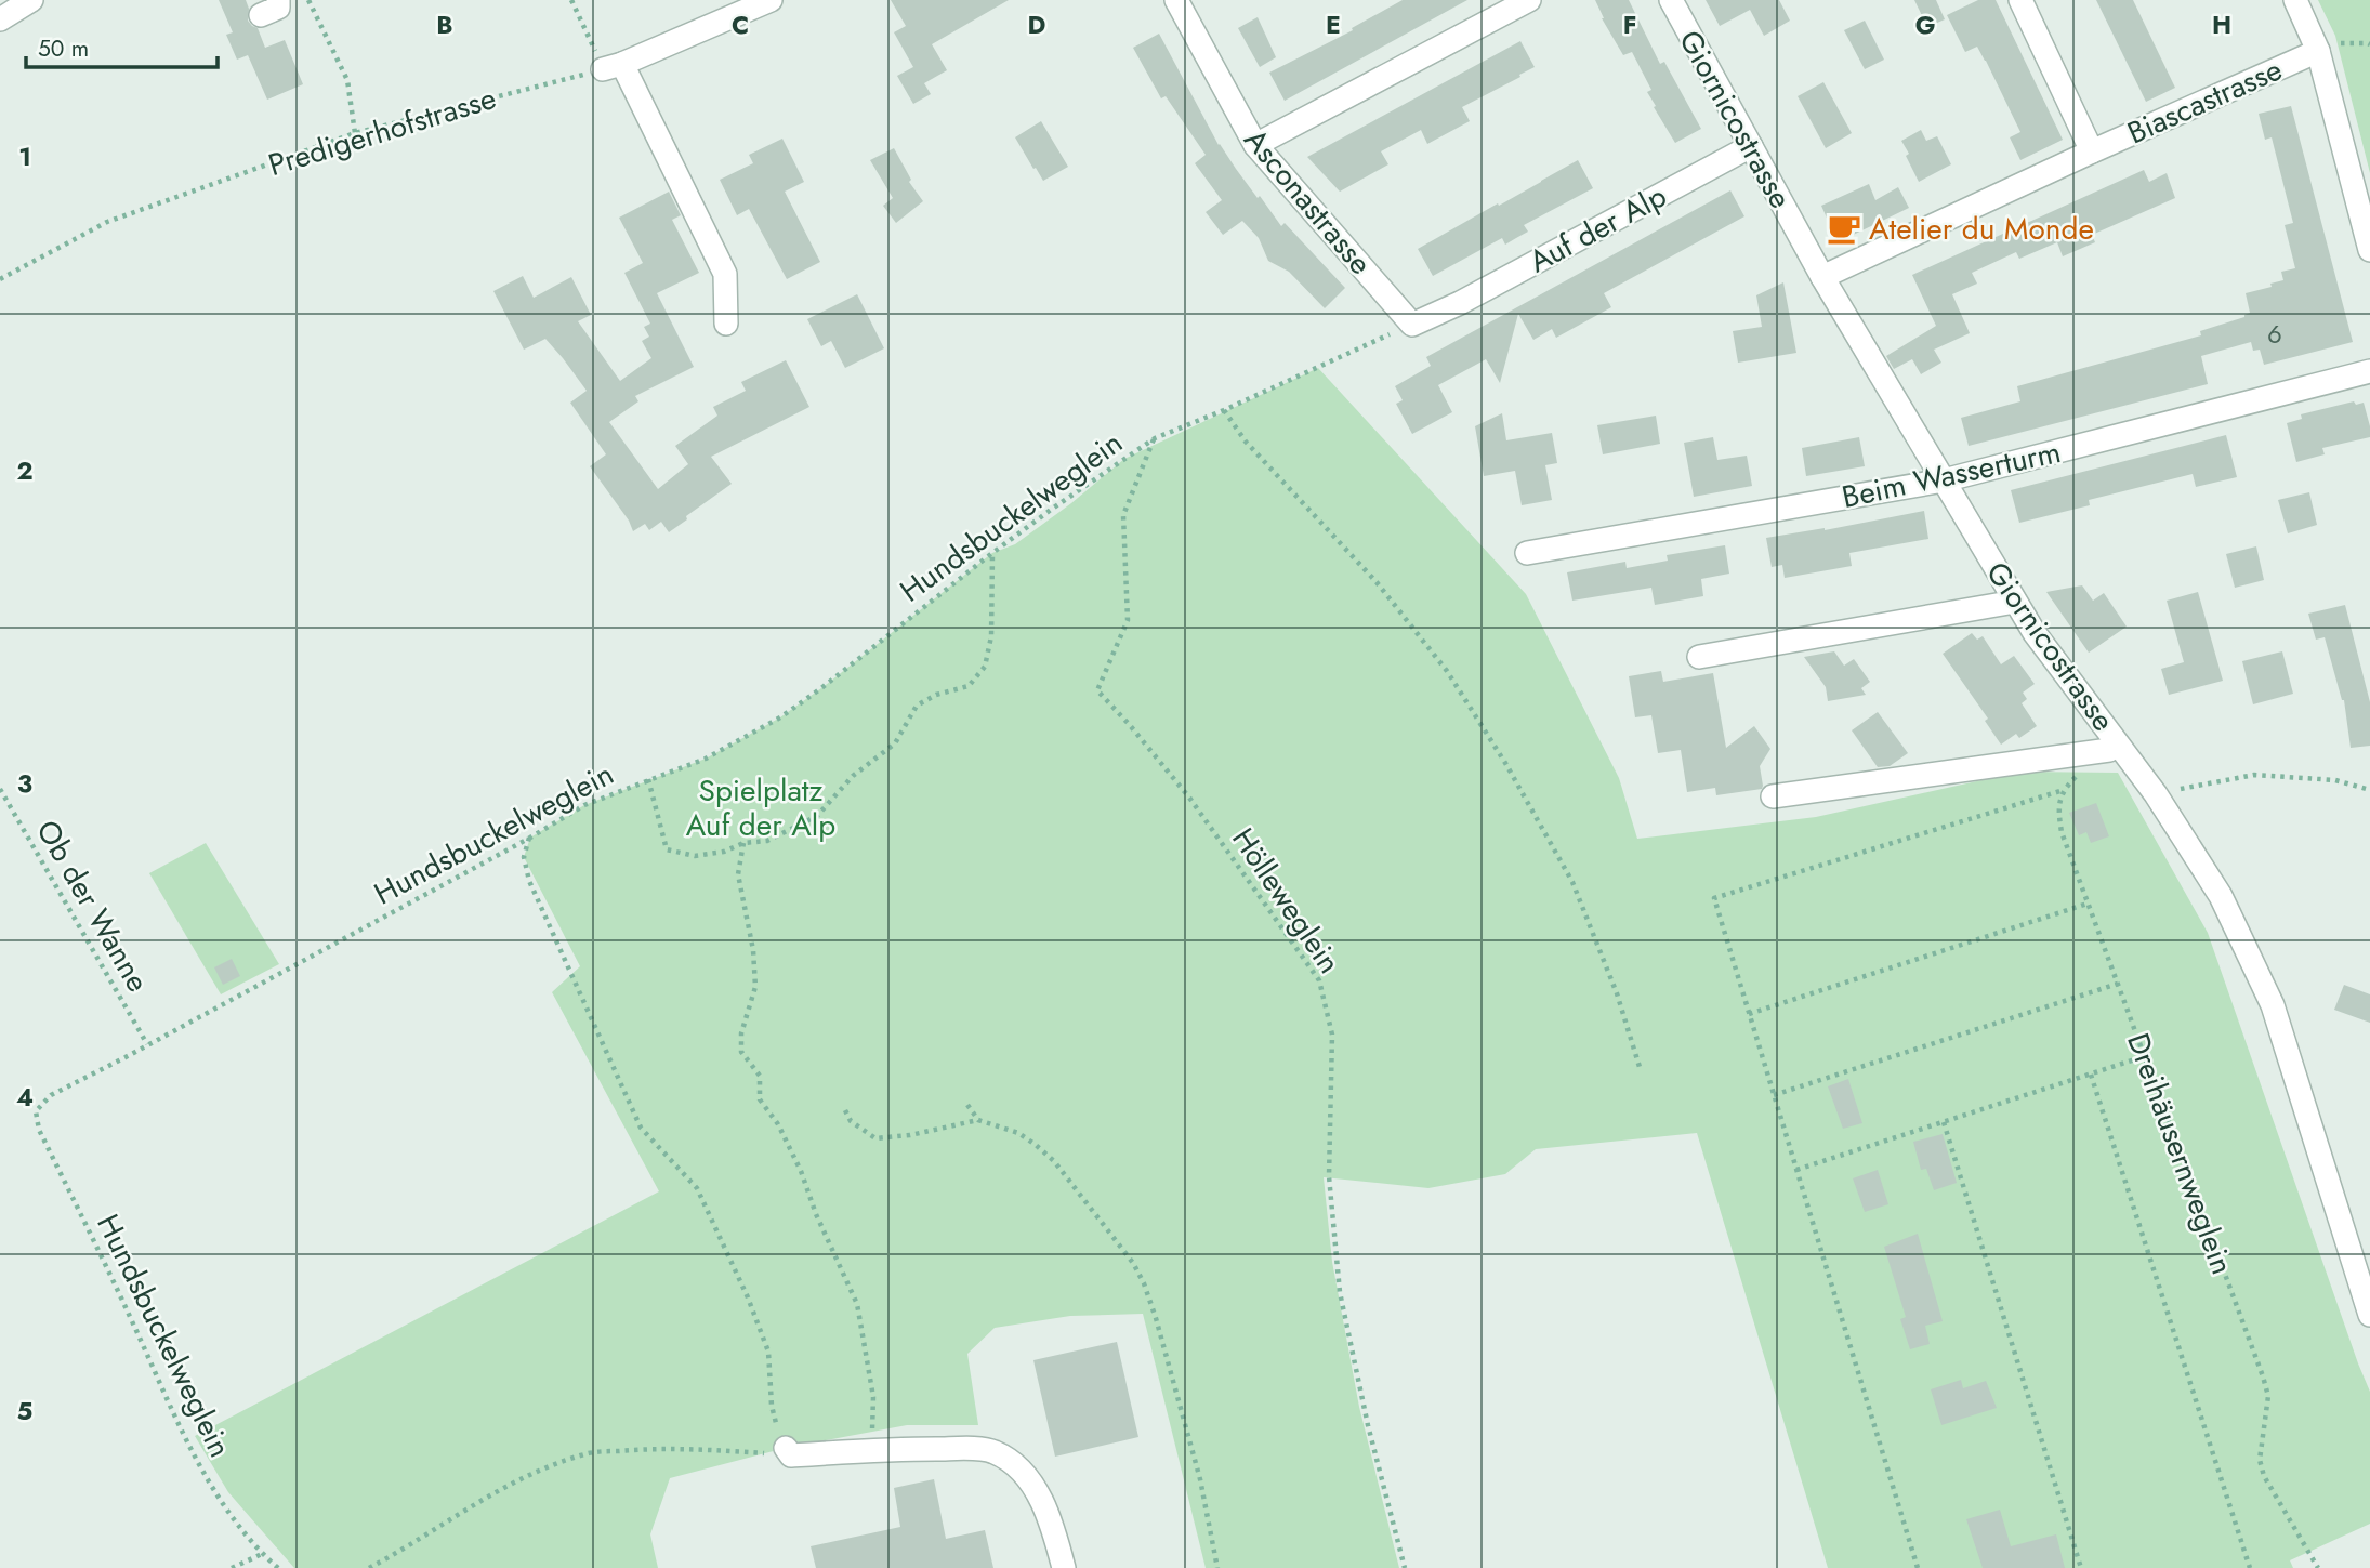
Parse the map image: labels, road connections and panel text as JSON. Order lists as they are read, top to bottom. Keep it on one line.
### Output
{"streets":{"street":["Biascastrasse","Giornicostrasse","Asconastrasse","Auf der Alp","Beim Wasserturm"],"path":["Predigerhofstrasse","Hundsbuckelweglein","Hölleweglein","Ob der Wanne","Dreihäusernweglein"]},"crossings":[["Biascastrasse","Giornicostrasse"],["Giornicostrasse","Auf der Alp"],["Giornicostrasse","Beim Wasserturm"],["Asconastrasse","Auf der Alp"],["Asconastrasse","Hundsbuckelweglein"],["Auf der Alp","Hundsbuckelweglein"],["Hundsbuckelweglein","Hölleweglein"],["Hundsbuckelweglein","Ob der Wanne"]],"parks":["Spielplatz Auf der Alp"],"places":{"cafe":["Atelier du Monde"]},"house_numbers":["6"],"scale_bar":"50 m","grid":{"columns":["B","C","D","E","F","G","H"],"rows":["1","2","3","4","5"]}}
